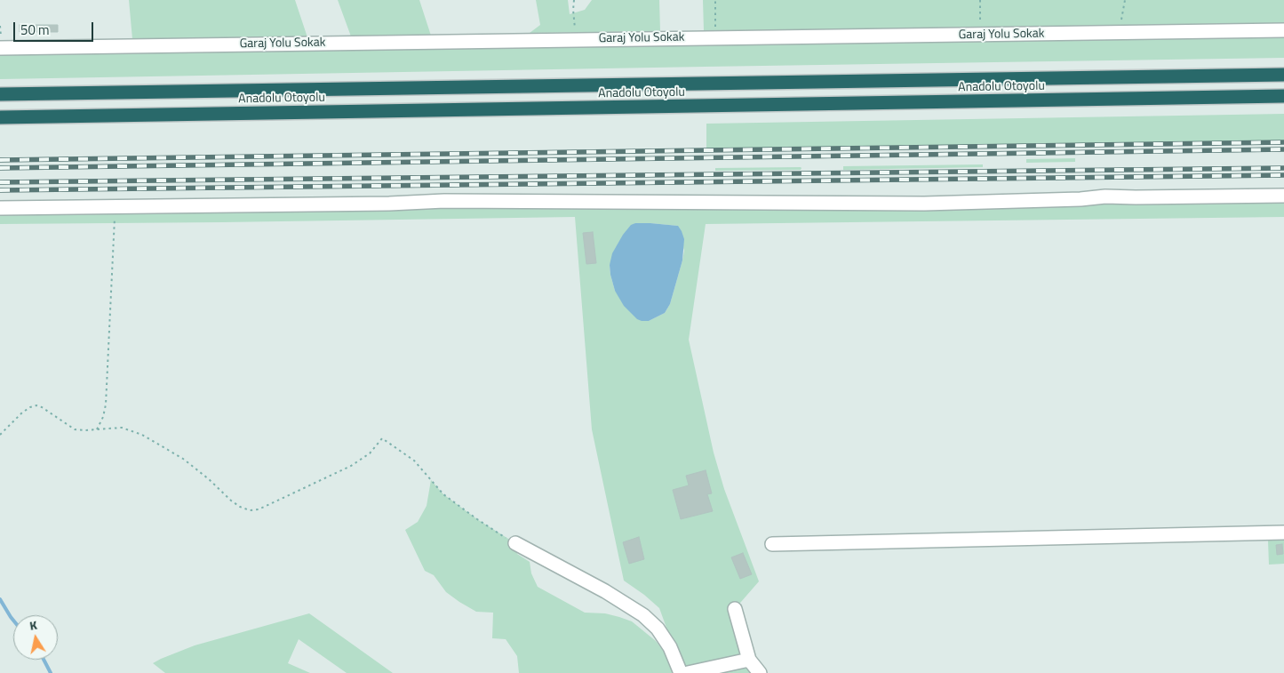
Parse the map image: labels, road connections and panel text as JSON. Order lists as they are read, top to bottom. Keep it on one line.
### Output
{"streets":{"highway":["Anadolu Otoyolu"],"street":["Garaj Yolu Sokak"]},"scale_bar":"50 m","north":"top"}
